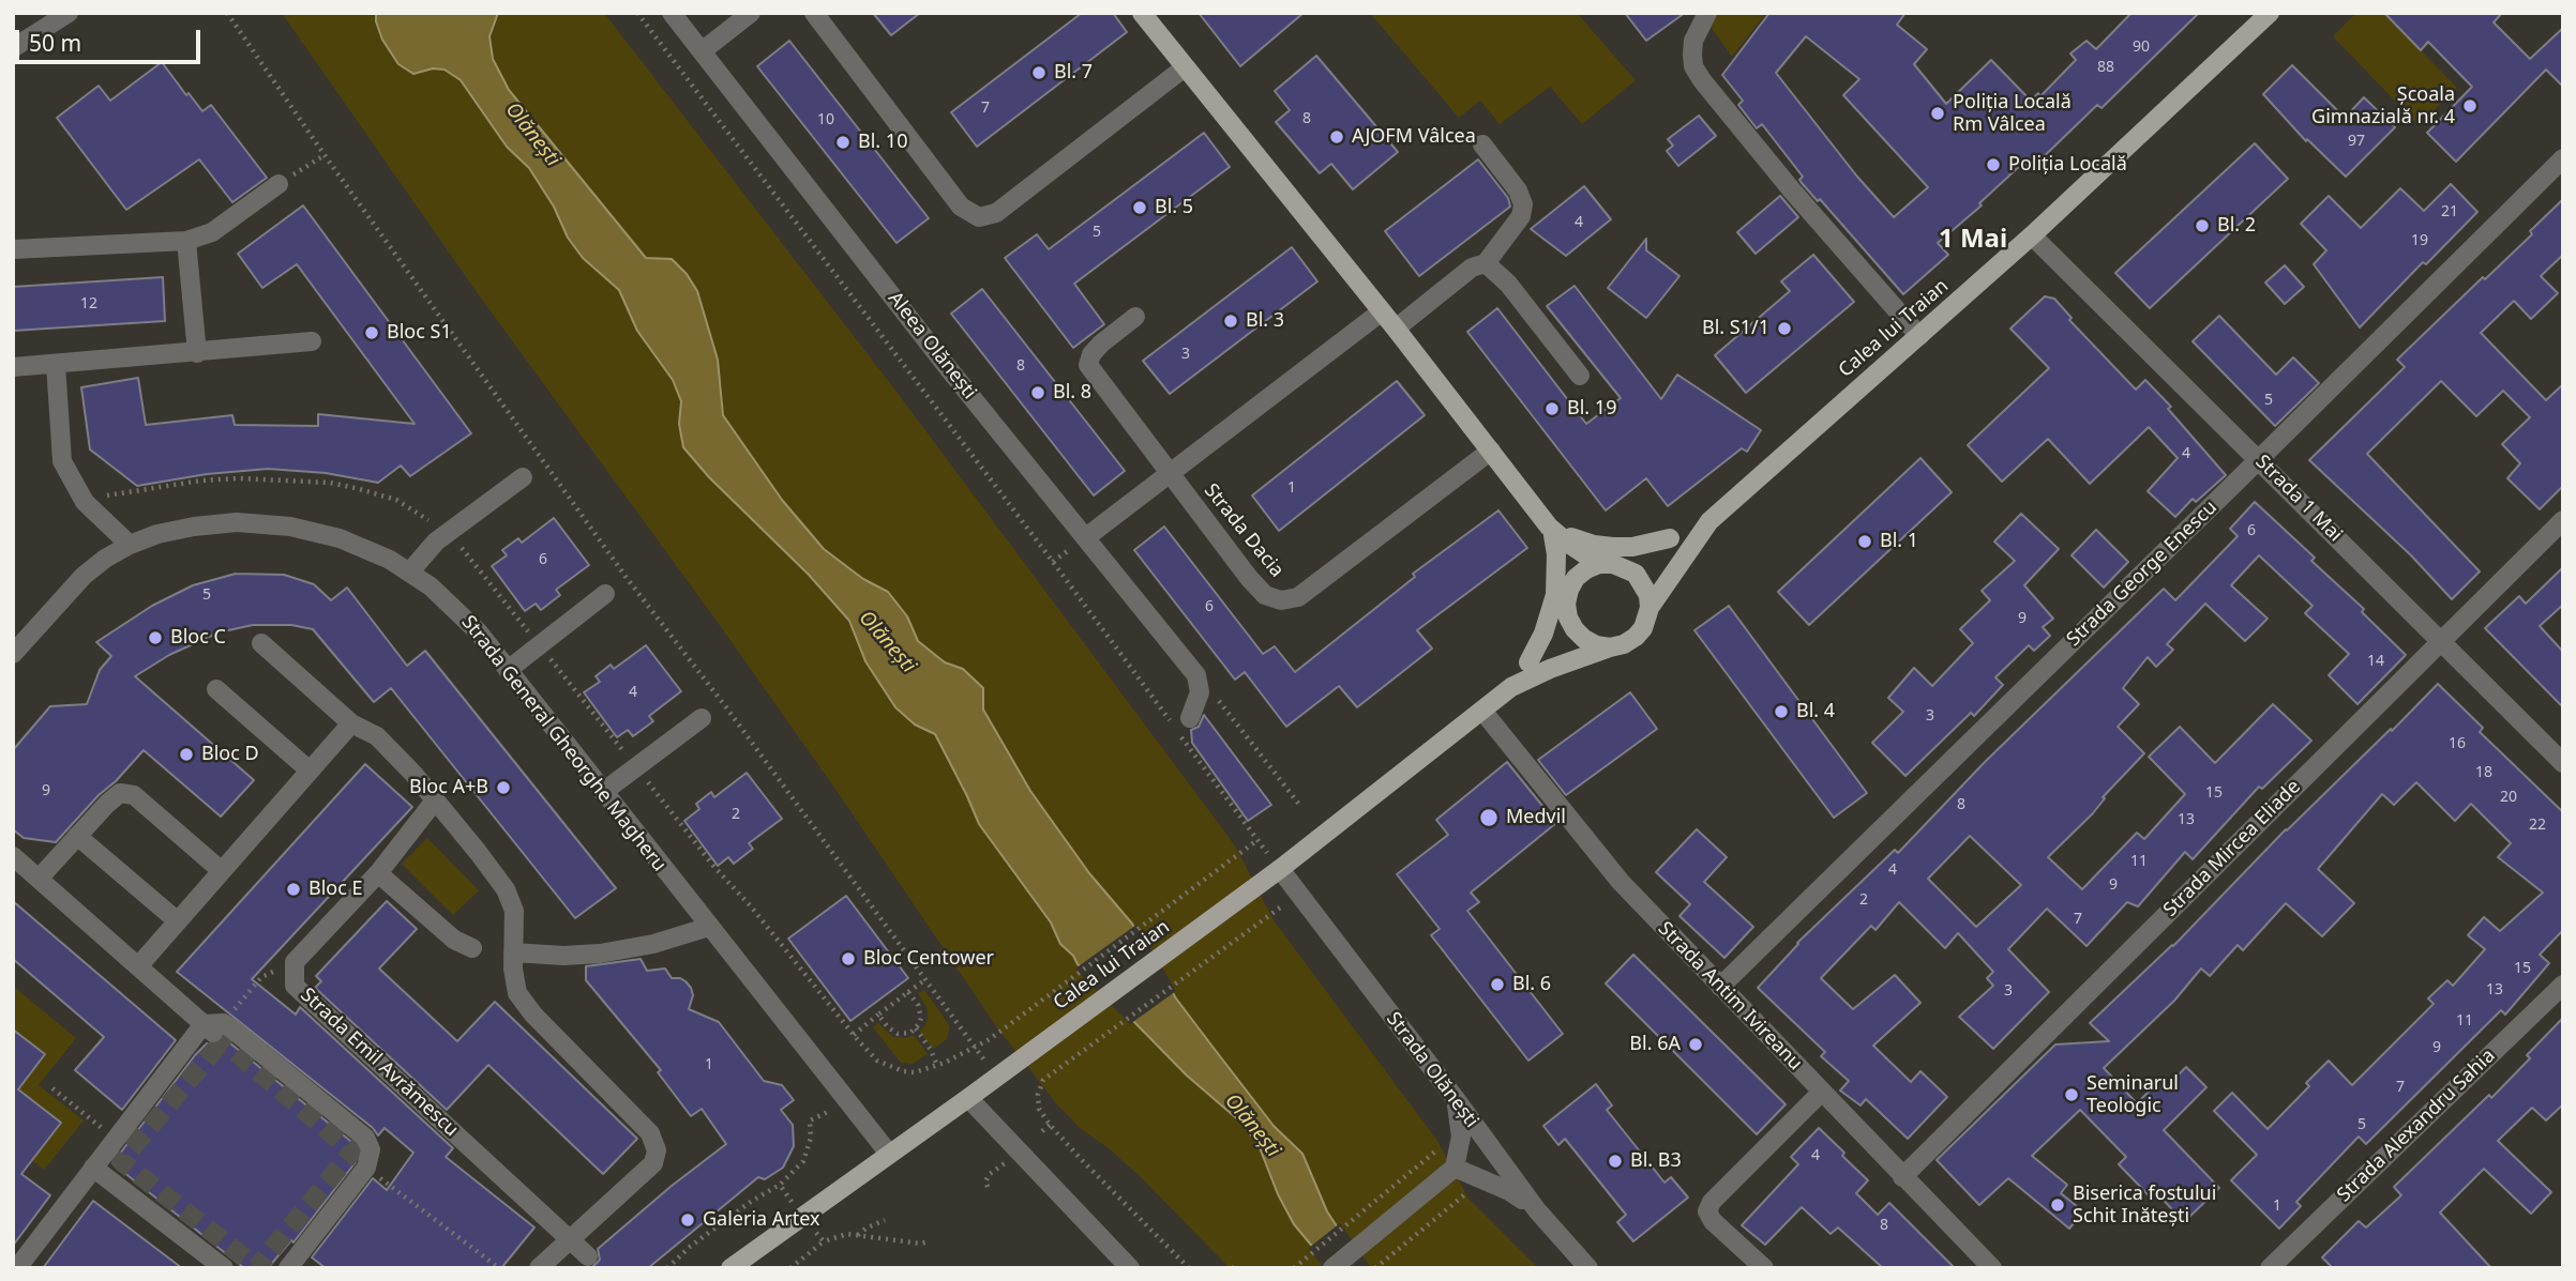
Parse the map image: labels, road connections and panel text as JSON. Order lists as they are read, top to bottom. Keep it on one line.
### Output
{"streets":{"main road":["Calea lui Traian"],"street":["Aleea Olănești","Strada 1 Mai","Strada Dacia","Strada George Enescu","Strada General Gheorghe Magheru","Strada Mircea Eliade","Strada Antim Ivireanu","Strada Emil Avrămescu","Strada Olănești","Strada Alexandru Sahia"]},"crossings":[["Calea lui Traian","Strada 1 Mai"],["Calea lui Traian","Strada General Gheorghe Magheru"],["Calea lui Traian","Strada Antim Ivireanu"],["Calea lui Traian","Strada Olănești"],["Strada 1 Mai","Strada George Enescu"],["Strada 1 Mai","Strada Mircea Eliade"],["Strada George Enescu","Strada Antim Ivireanu"],["Strada Mircea Eliade","Strada Antim Ivireanu"]],"districts":["1 Mai"],"water":["Olănești"],"places":["Bl. 7","Școala Gimnazială nr. 4","Poliția Locală Rm Vâlcea","AJOFM Vâlcea","Bl. 10","Poliția Locală","Bl. 5","Bl. 2","Bl. 3","Bl. S1/1","Bloc S1","Bl. 8","Bl. 19","Bl. 1","Bloc C","Bl. 4","Bloc D","Bloc A+B","Medvil","Bloc E","Bloc Centower","Bl. 6","Bl. 6A","Seminarul Teologic","Bl. B3","Biserica fostului Schit Inătești","Galeria Artex"],"house_numbers":["90","88","7","8","10","97","21","4","5","19","12","3","8","5","4","1","6","6","5","6","9","14","4","3","16","18","9","15","20","8","2","13","22","11","4","9","2","7","15","13","3","11","9","1","7","5","4","1","8"],"scale_bar":"50 m"}
